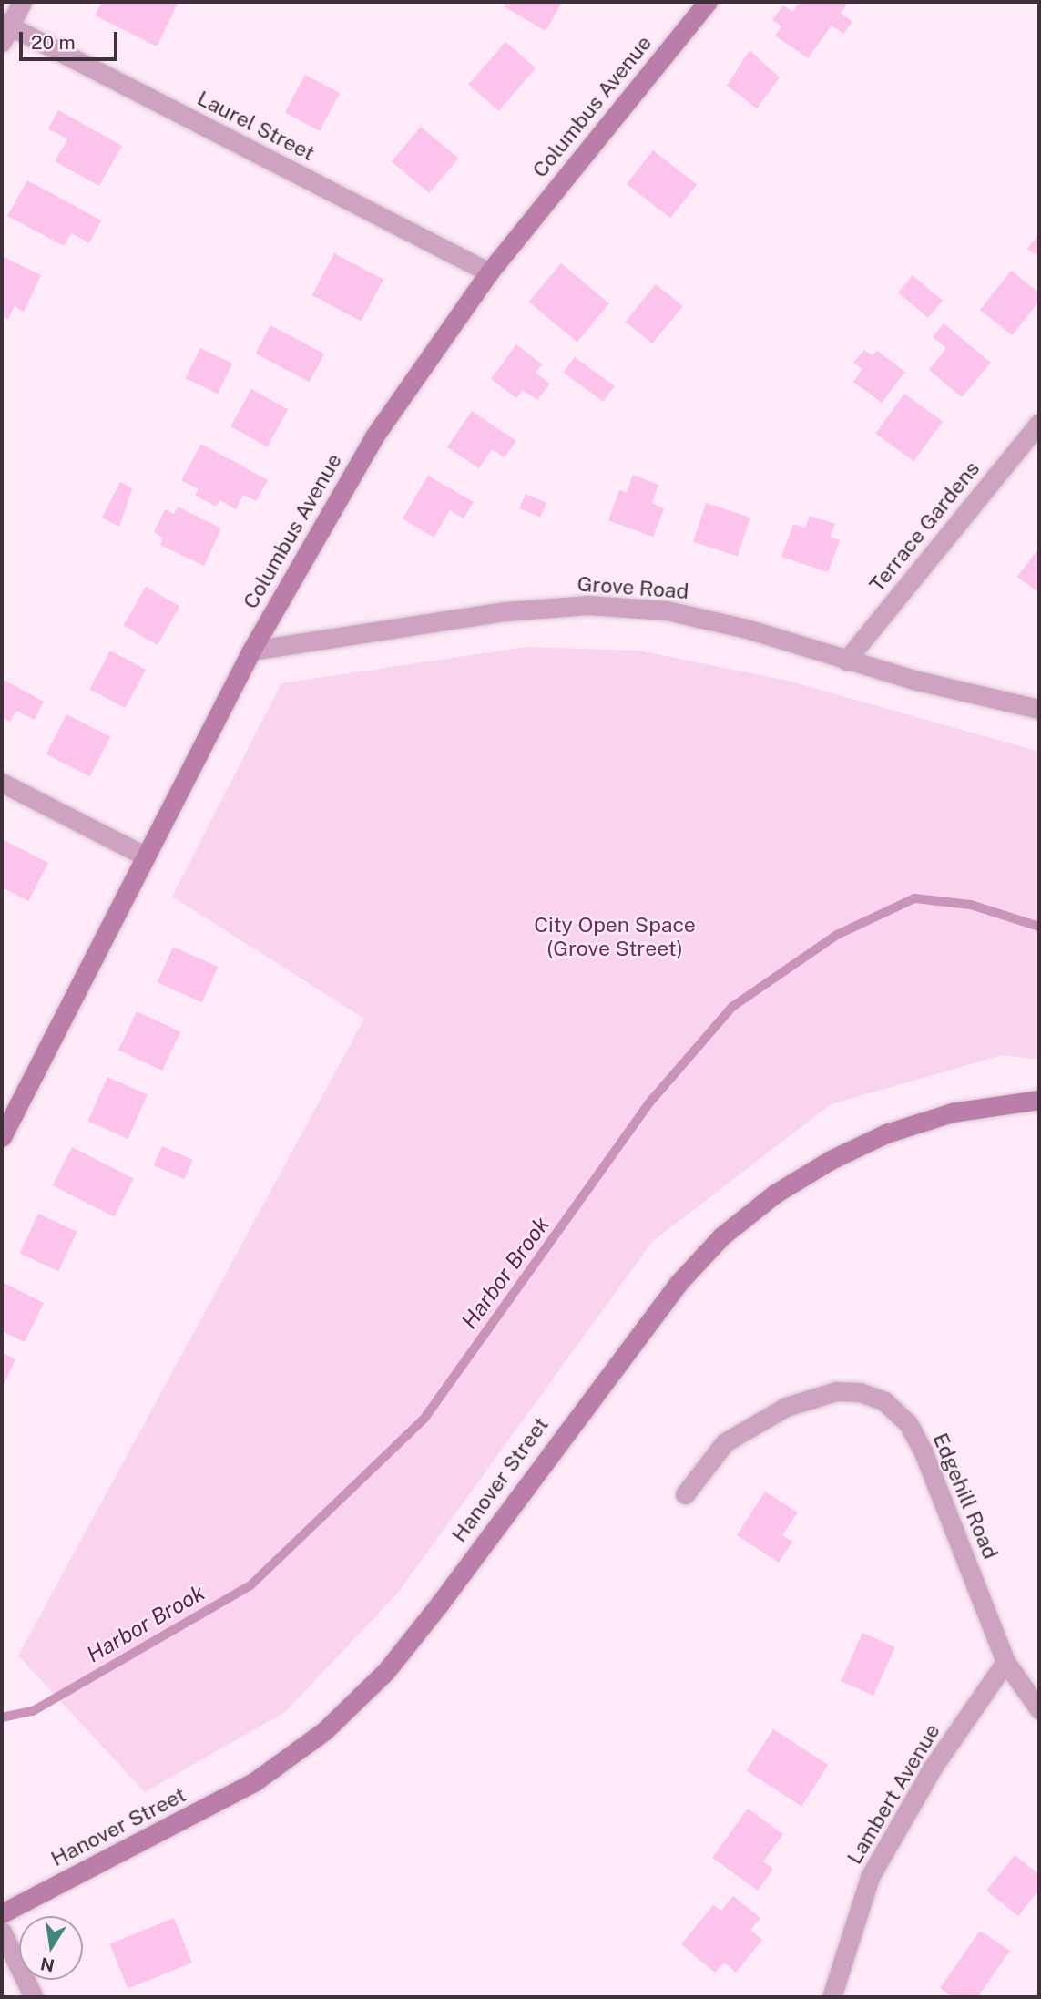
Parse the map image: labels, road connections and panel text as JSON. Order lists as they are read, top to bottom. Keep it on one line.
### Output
{"streets":{"main road":["Columbus Avenue","Hanover Street"],"street":["Laurel Street","Terrace Gardens","Grove Road","Edgehill Road","Lambert Avenue"]},"crossings":[["Columbus Avenue","Laurel Street"],["Columbus Avenue","Grove Road"],["Terrace Gardens","Grove Road"],["Edgehill Road","Lambert Avenue"]],"water":["Harbor Brook"],"parks":["City Open Space (Grove Street)"],"scale_bar":"20 m","north":"bottom"}
